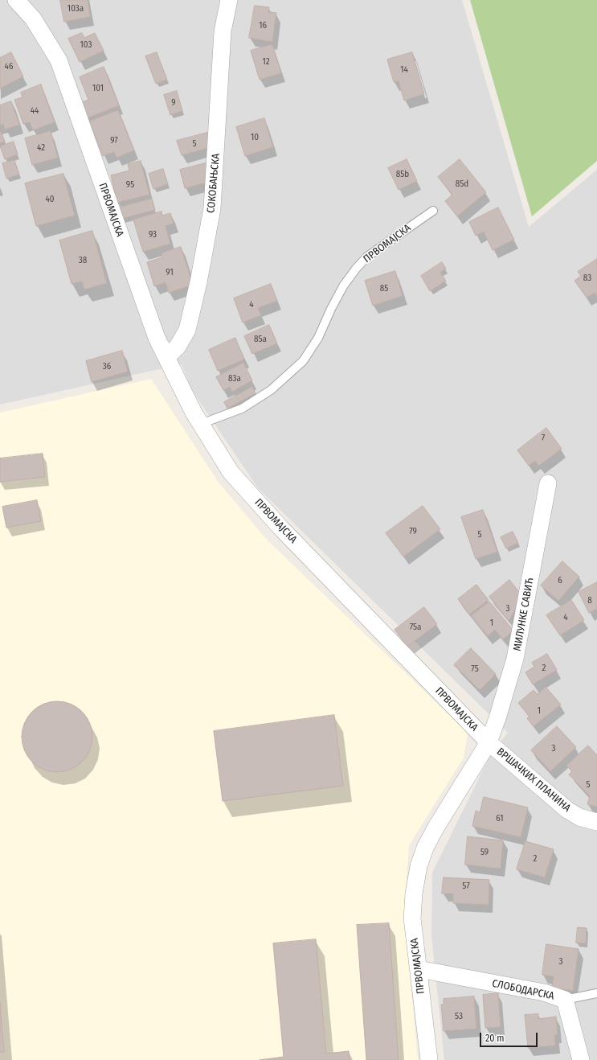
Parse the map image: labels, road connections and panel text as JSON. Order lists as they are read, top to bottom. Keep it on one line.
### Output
{"streets":{"street":["СОКОБАЊСКА","ПРВОМАЈСКА","МИЛУНКЕ САВИЋ","ВРШАЧКИХ ПЛАНИНА","СЛОБОДАРСКА"]},"crossings":[["СОКОБАЊСКА","ПРВОМАЈСКА"],["ПРВОМАЈСКА","МИЛУНКЕ САВИЋ"],["ПРВОМАЈСКА","ВРШАЧКИХ ПЛАНИНА"],["ПРВОМАЈСКА","СЛОБОДАРСКА"],["МИЛУНКЕ САВИЋ","ВРШАЧКИХ ПЛАНИНА"]],"house_numbers":["103a","16","103","12","46","14","101","9","44","10","97","5","42","85b","85d","95","40","93","38","91","83","85","4","85a","36","83a","7","79","5","6","8","3","4","1","75a","2","75","1","3","5","61","59","2","57","3","53"],"scale_bar":"20 m"}
